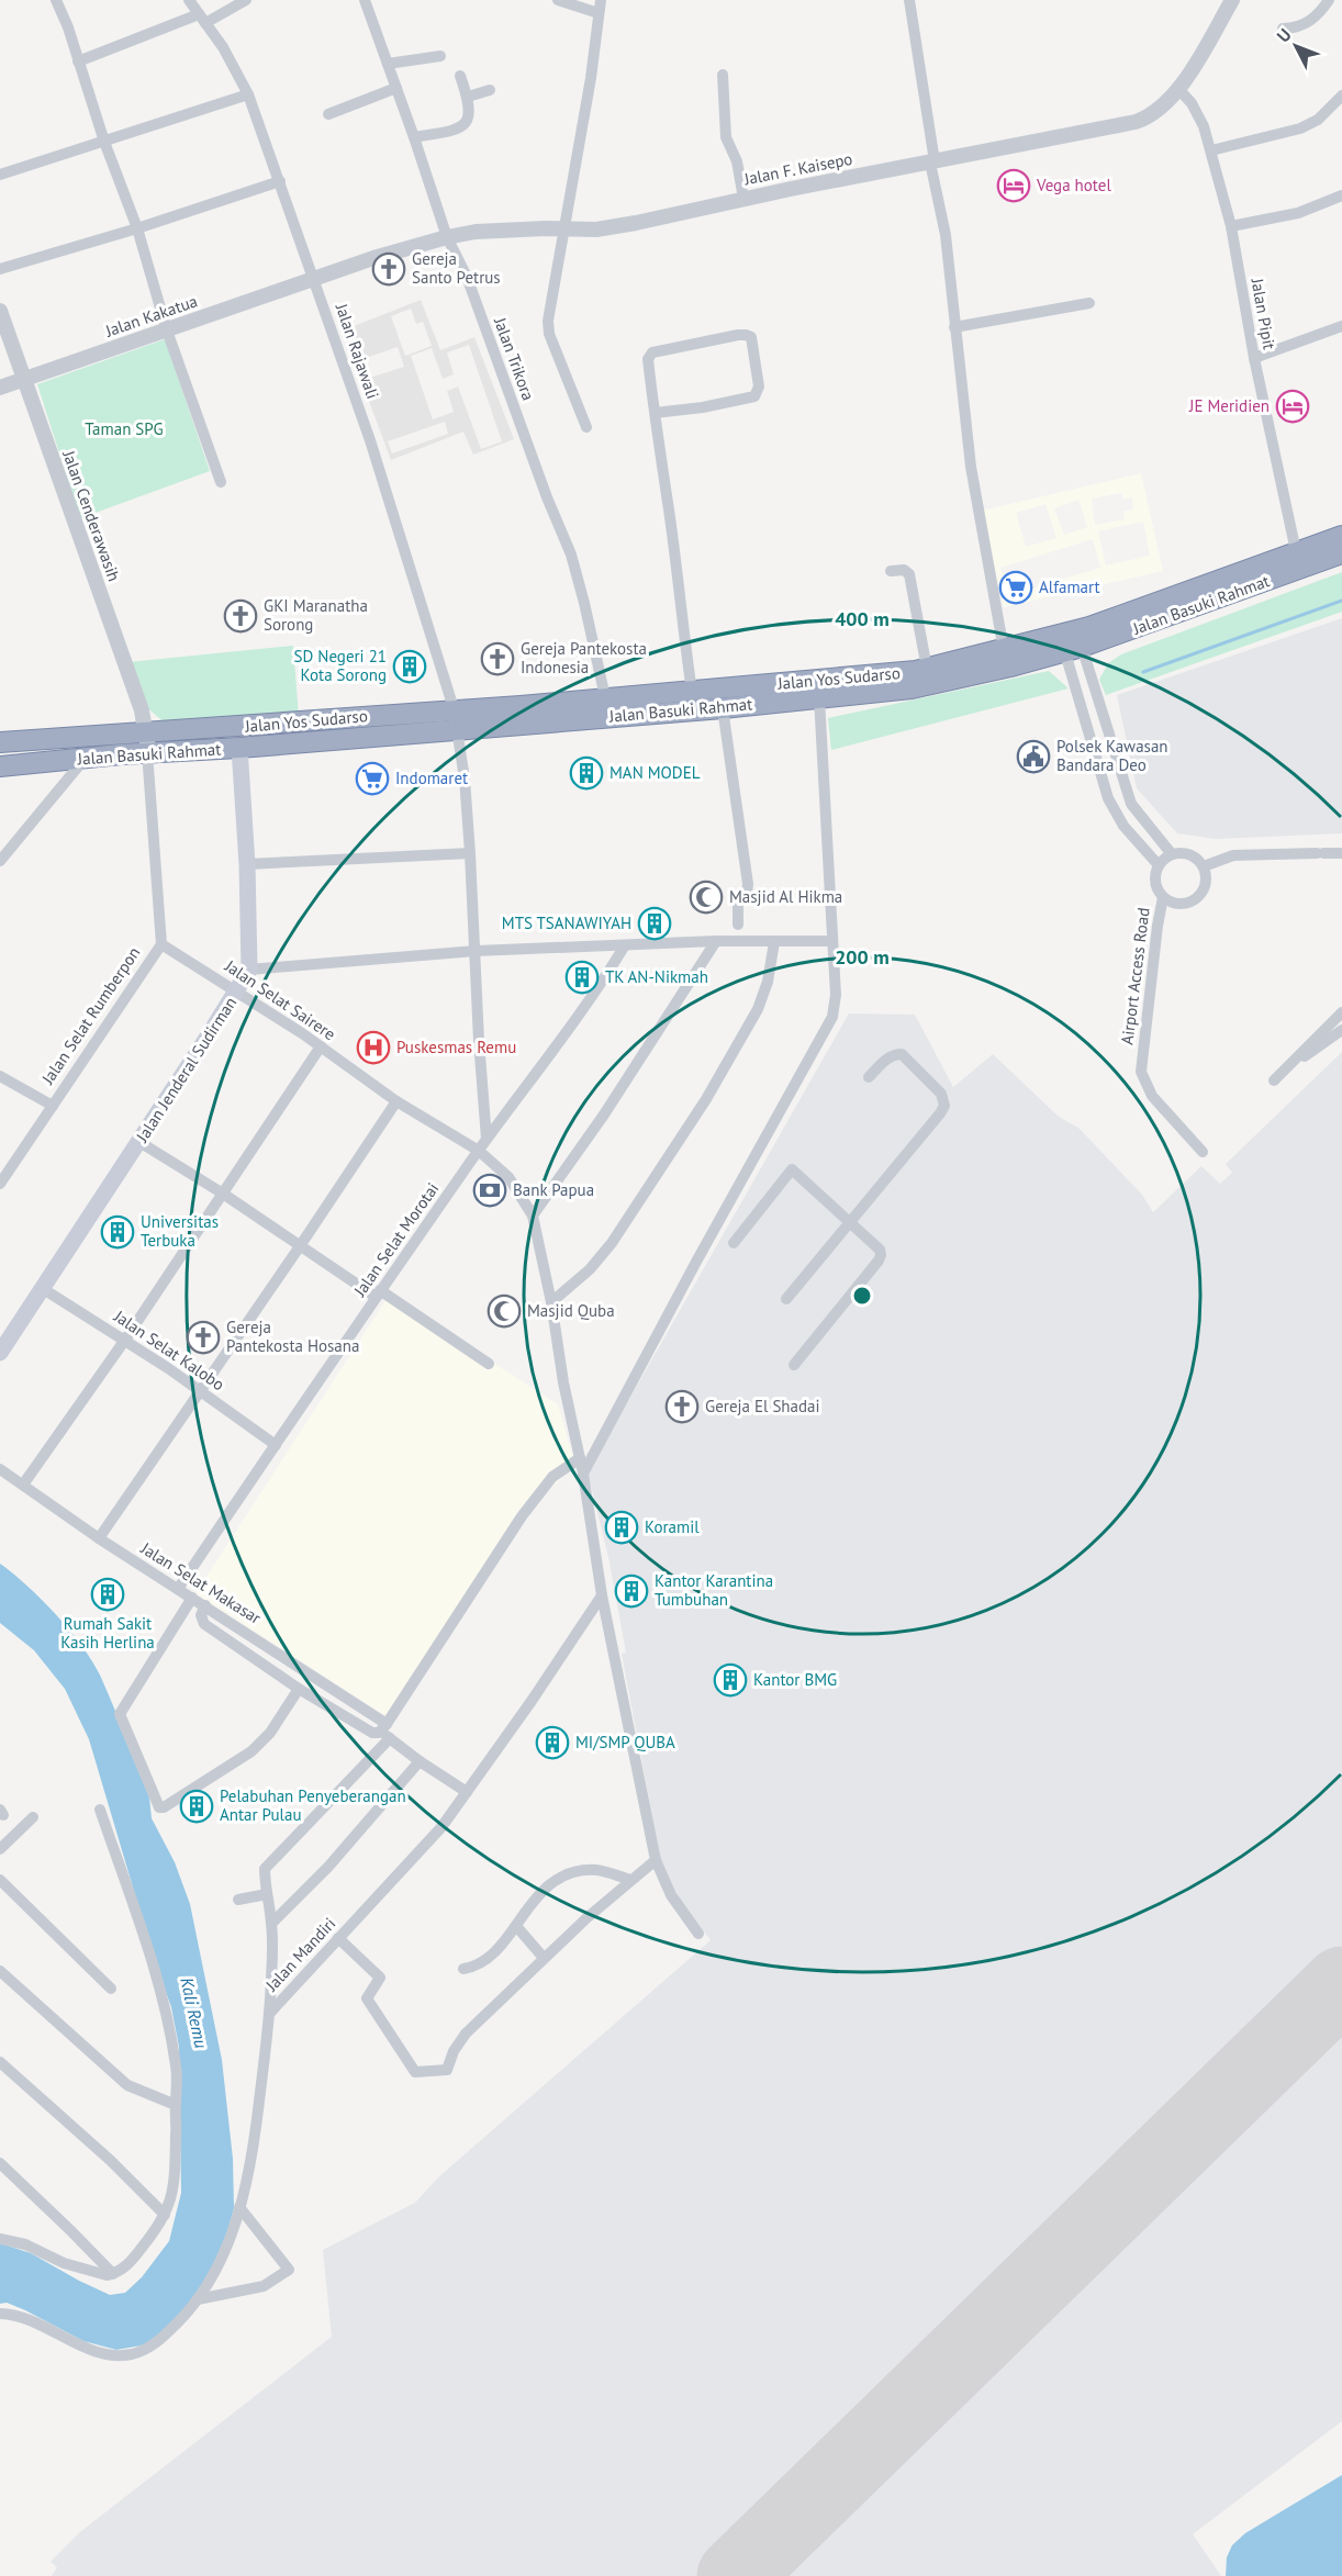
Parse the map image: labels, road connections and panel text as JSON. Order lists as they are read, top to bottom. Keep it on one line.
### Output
{"streets":{"highway":["Jalan Basuki Rahmat","Jalan Yos Sudarso"],"main road":["Jalan Jenderal Sudirman"],"street":["Jalan F. Kaisepo","Jalan Pipit","Jalan Kakatua","Jalan Rajawali","Jalan Trikora","Jalan Cenderawasih","Airport Access Road","Jalan Selat Sairere","Jalan Selat Rumberpon","Jalan Selat Morotai","Jalan Selat Kalobo","Jalan Selat Makasar","Jalan Mandiri"]},"crossings":[["Jalan F. Kaisepo","Jalan Pipit"],["Jalan F. Kaisepo","Jalan Kakatua"],["Jalan F. Kaisepo","Jalan Rajawali"],["Jalan F. Kaisepo","Jalan Trikora"],["Jalan Pipit","Jalan Yos Sudarso"],["Jalan Kakatua","Jalan Rajawali"],["Jalan Kakatua","Jalan Cenderawasih"],["Jalan Rajawali","Jalan Basuki Rahmat"],["Jalan Rajawali","Jalan Yos Sudarso"],["Jalan Rajawali","Jalan Selat Morotai"],["Jalan Trikora","Jalan Yos Sudarso"],["Jalan Cenderawasih","Jalan Basuki Rahmat"],["Jalan Cenderawasih","Jalan Yos Sudarso"],["Jalan Cenderawasih","Jalan Selat Rumberpon"],["Jalan Basuki Rahmat","Jalan Yos Sudarso"],["Jalan Basuki Rahmat","Jalan Selat Rumberpon"],["Jalan Yos Sudarso","Jalan Selat Rumberpon"],["Jalan Selat Sairere","Jalan Selat Rumberpon"],["Jalan Selat Sairere","Jalan Jenderal Sudirman"],["Jalan Selat Sairere","Jalan Selat Morotai"],["Jalan Jenderal Sudirman","Jalan Selat Kalobo"],["Jalan Selat Morotai","Jalan Selat Kalobo"],["Jalan Selat Morotai","Jalan Selat Makasar"]],"water":["Kali Remu"],"parks":["Taman SPG"],"places":{"hotel":["Vega hotel","JE Meridien"],"church":["Gereja Santo Petrus","GKI Maranatha Sorong","Gereja Pantekosta Indonesia","Gereja Pantekosta Hosana","Gereja El Shadai"],"supermarket":["Alfamart","Indomaret"],"building":["SD Negeri 21 Kota Sorong","MAN MODEL","MTS TSANAWIYAH","TK AN-Nikmah","Universitas Terbuka","Koramil","Kantor Karantina Tumbuhan","Rumah Sakit Kasih Herlina","Kantor BMG","MI/SMP QUBA","Pelabuhan Penyeberangan Antar Pulau"],"public building":["Polsek Kawasan Bandara Deo"],"mosque":["Masjid Al Hikma","Masjid Quba"],"hospital":["Puskesmas Remu"],"bank":["Bank Papua"]},"north":"top left","rings":["400 m","200 m"]}
